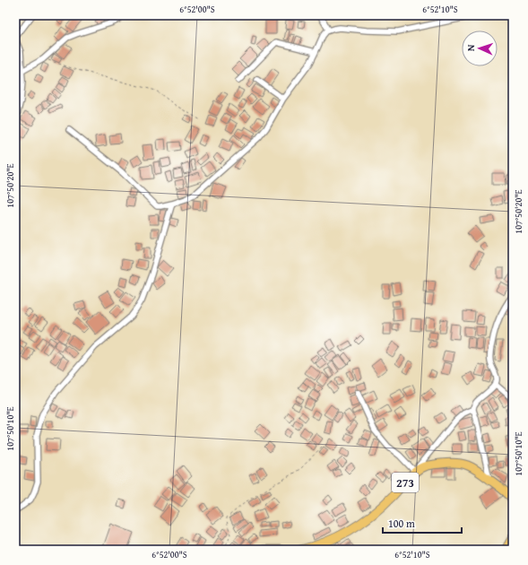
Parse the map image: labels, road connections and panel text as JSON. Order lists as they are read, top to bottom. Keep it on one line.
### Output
{"streets":{"main road":["273"]},"scale_bar":"100 m","north":"left","coordinates":["6°52'00\"S","6°52'10\"S","107°50'20\"E","107°50'10\"E"]}
